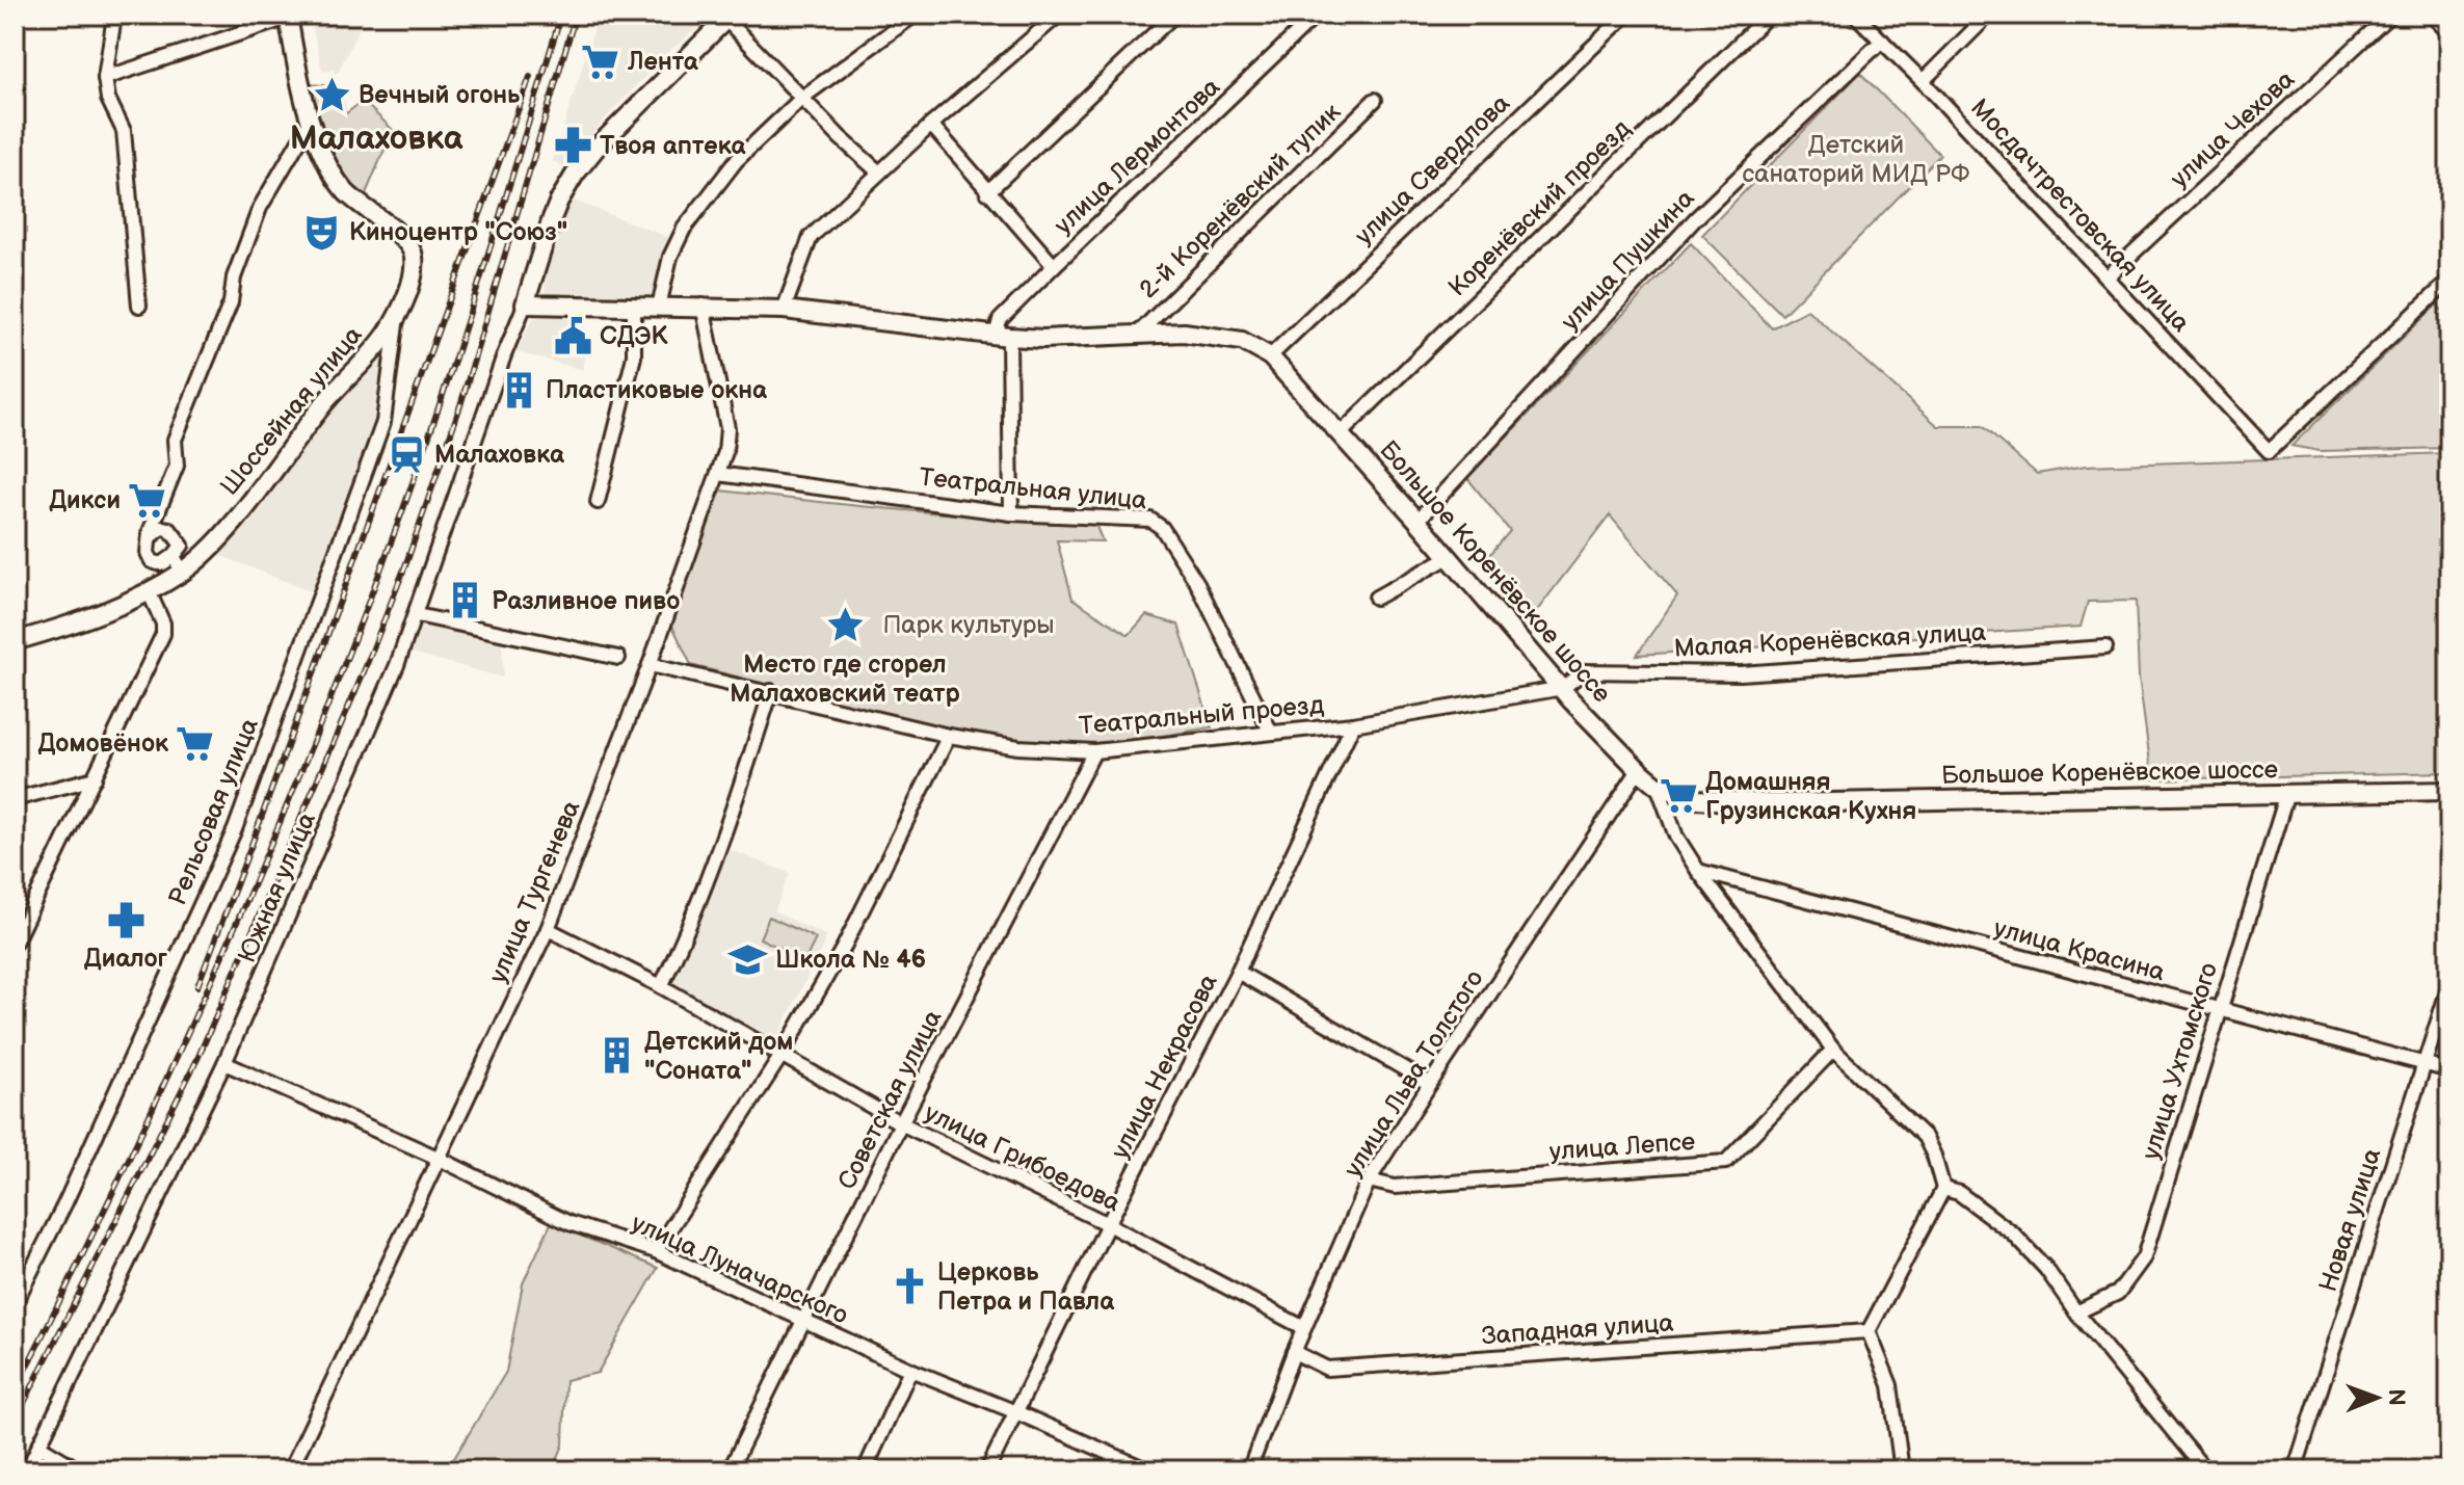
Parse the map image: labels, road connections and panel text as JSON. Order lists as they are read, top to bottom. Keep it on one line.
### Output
{"streets":{"main road":["Шоссейная улица","Большое Коренёвское шоссе"],"street":["улица Чехова","улица Лермонтова","улица Свердлова","2-й Коренёвский тупик","Коренёвский проезд","Мосдачтрестовская улица","улица Пушкина","Театральная улица","Малая Коренёвская улица","Театральный проезд","Рельсовая улица","Южная улица","улица Тургенева","улица Красина","улица Ухтомского","улица Некрасова","улица Льва Толстого","Советская улица","улица Лепсе","улица Грибоедова","Новая улица","улица Луначарского","Западная улица"]},"crossings":[["улица Чехова","Мосдачтрестовская улица"],["улица Лермонтова","Большое Коренёвское шоссе"],["улица Свердлова","Большое Коренёвское шоссе"],["2-й Коренёвский тупик","Большое Коренёвское шоссе"],["Коренёвский проезд","Большое Коренёвское шоссе"],["Мосдачтрестовская улица","улица Пушкина"],["улица Пушкина","Большое Коренёвское шоссе"],["Шоссейная улица","Рельсовая улица"],["Театральная улица","Театральный проезд"],["Театральная улица","улица Тургенева"],["Большое Коренёвское шоссе","Малая Коренёвская улица"],["Большое Коренёвское шоссе","Театральный проезд"],["Большое Коренёвское шоссе","Южная улица"],["Большое Коренёвское шоссе","улица Тургенева"],["Большое Коренёвское шоссе","улица Ухтомского"],["Большое Коренёвское шоссе","улица Льва Толстого"],["Малая Коренёвская улица","Театральный проезд"],["Театральный проезд","улица Тургенева"],["Театральный проезд","улица Некрасова"],["Театральный проезд","Советская улица"],["Южная улица","улица Луначарского"],["улица Тургенева","улица Грибоедова"],["улица Тургенева","улица Луначарского"],["улица Красина","улица Ухтомского"],["улица Красина","Новая улица"],["улица Некрасова","улица Грибоедова"],["улица Некрасова","улица Луначарского"],["улица Льва Толстого","улица Лепсе"],["улица Льва Толстого","улица Грибоедова"],["улица Льва Толстого","Западная улица"],["Советская улица","улица Грибоедова"],["Советская улица","улица Луначарского"]],"districts":["Малаховка"],"parks":["Детский санаторий МИД РФ","Парк культуры"],"places":{"supermarket":["Лента","Дикси","Домовёнок","Домашняя Грузинская Кухня"],"place":["Вечный огонь","Место где сгорел Малаховский театр"],"pharmacy":["Твоя аптека","Диалог"],"theatre":["Киноцентр \"Союз\""],"public building":["СДЭК"],"building":["Пластиковые окна","Разливное пиво","Детский дом \"Соната\""],"station":["Малаховка"],"school or university":["Школа № 46"],"church":["Церковь Петра и Павла"]},"north":"right"}
